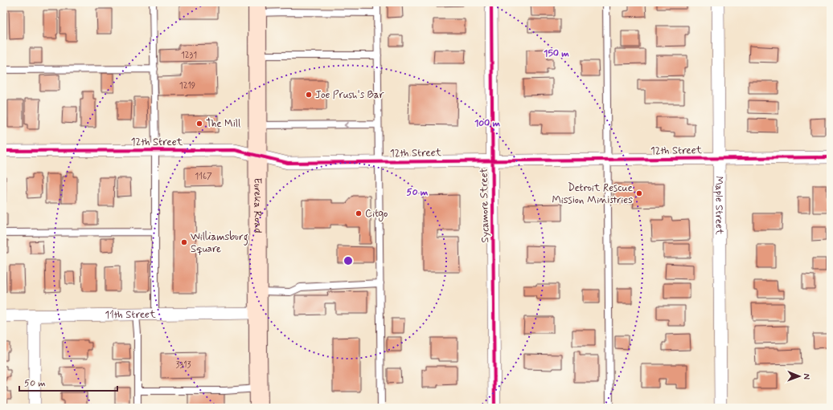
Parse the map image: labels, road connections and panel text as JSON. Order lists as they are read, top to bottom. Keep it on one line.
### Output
{"streets":{"main road":["Eureka Road"],"street":["12th Street","Maple Street","Sycamore Street","11th Street"]},"crossings":[["12th Street","Maple Street"],["12th Street","Eureka Road"],["12th Street","Sycamore Street"],["Eureka Road","11th Street"]],"places":["Joe Prush's Bar","The Mill","Detroit Rescue Mission Ministries","Citgo","Williamsburg Square"],"house_numbers":["1231","1219","1167","3313"],"scale_bar":"50 m","north":"right","rings":["150 m","100 m","50 m"]}
